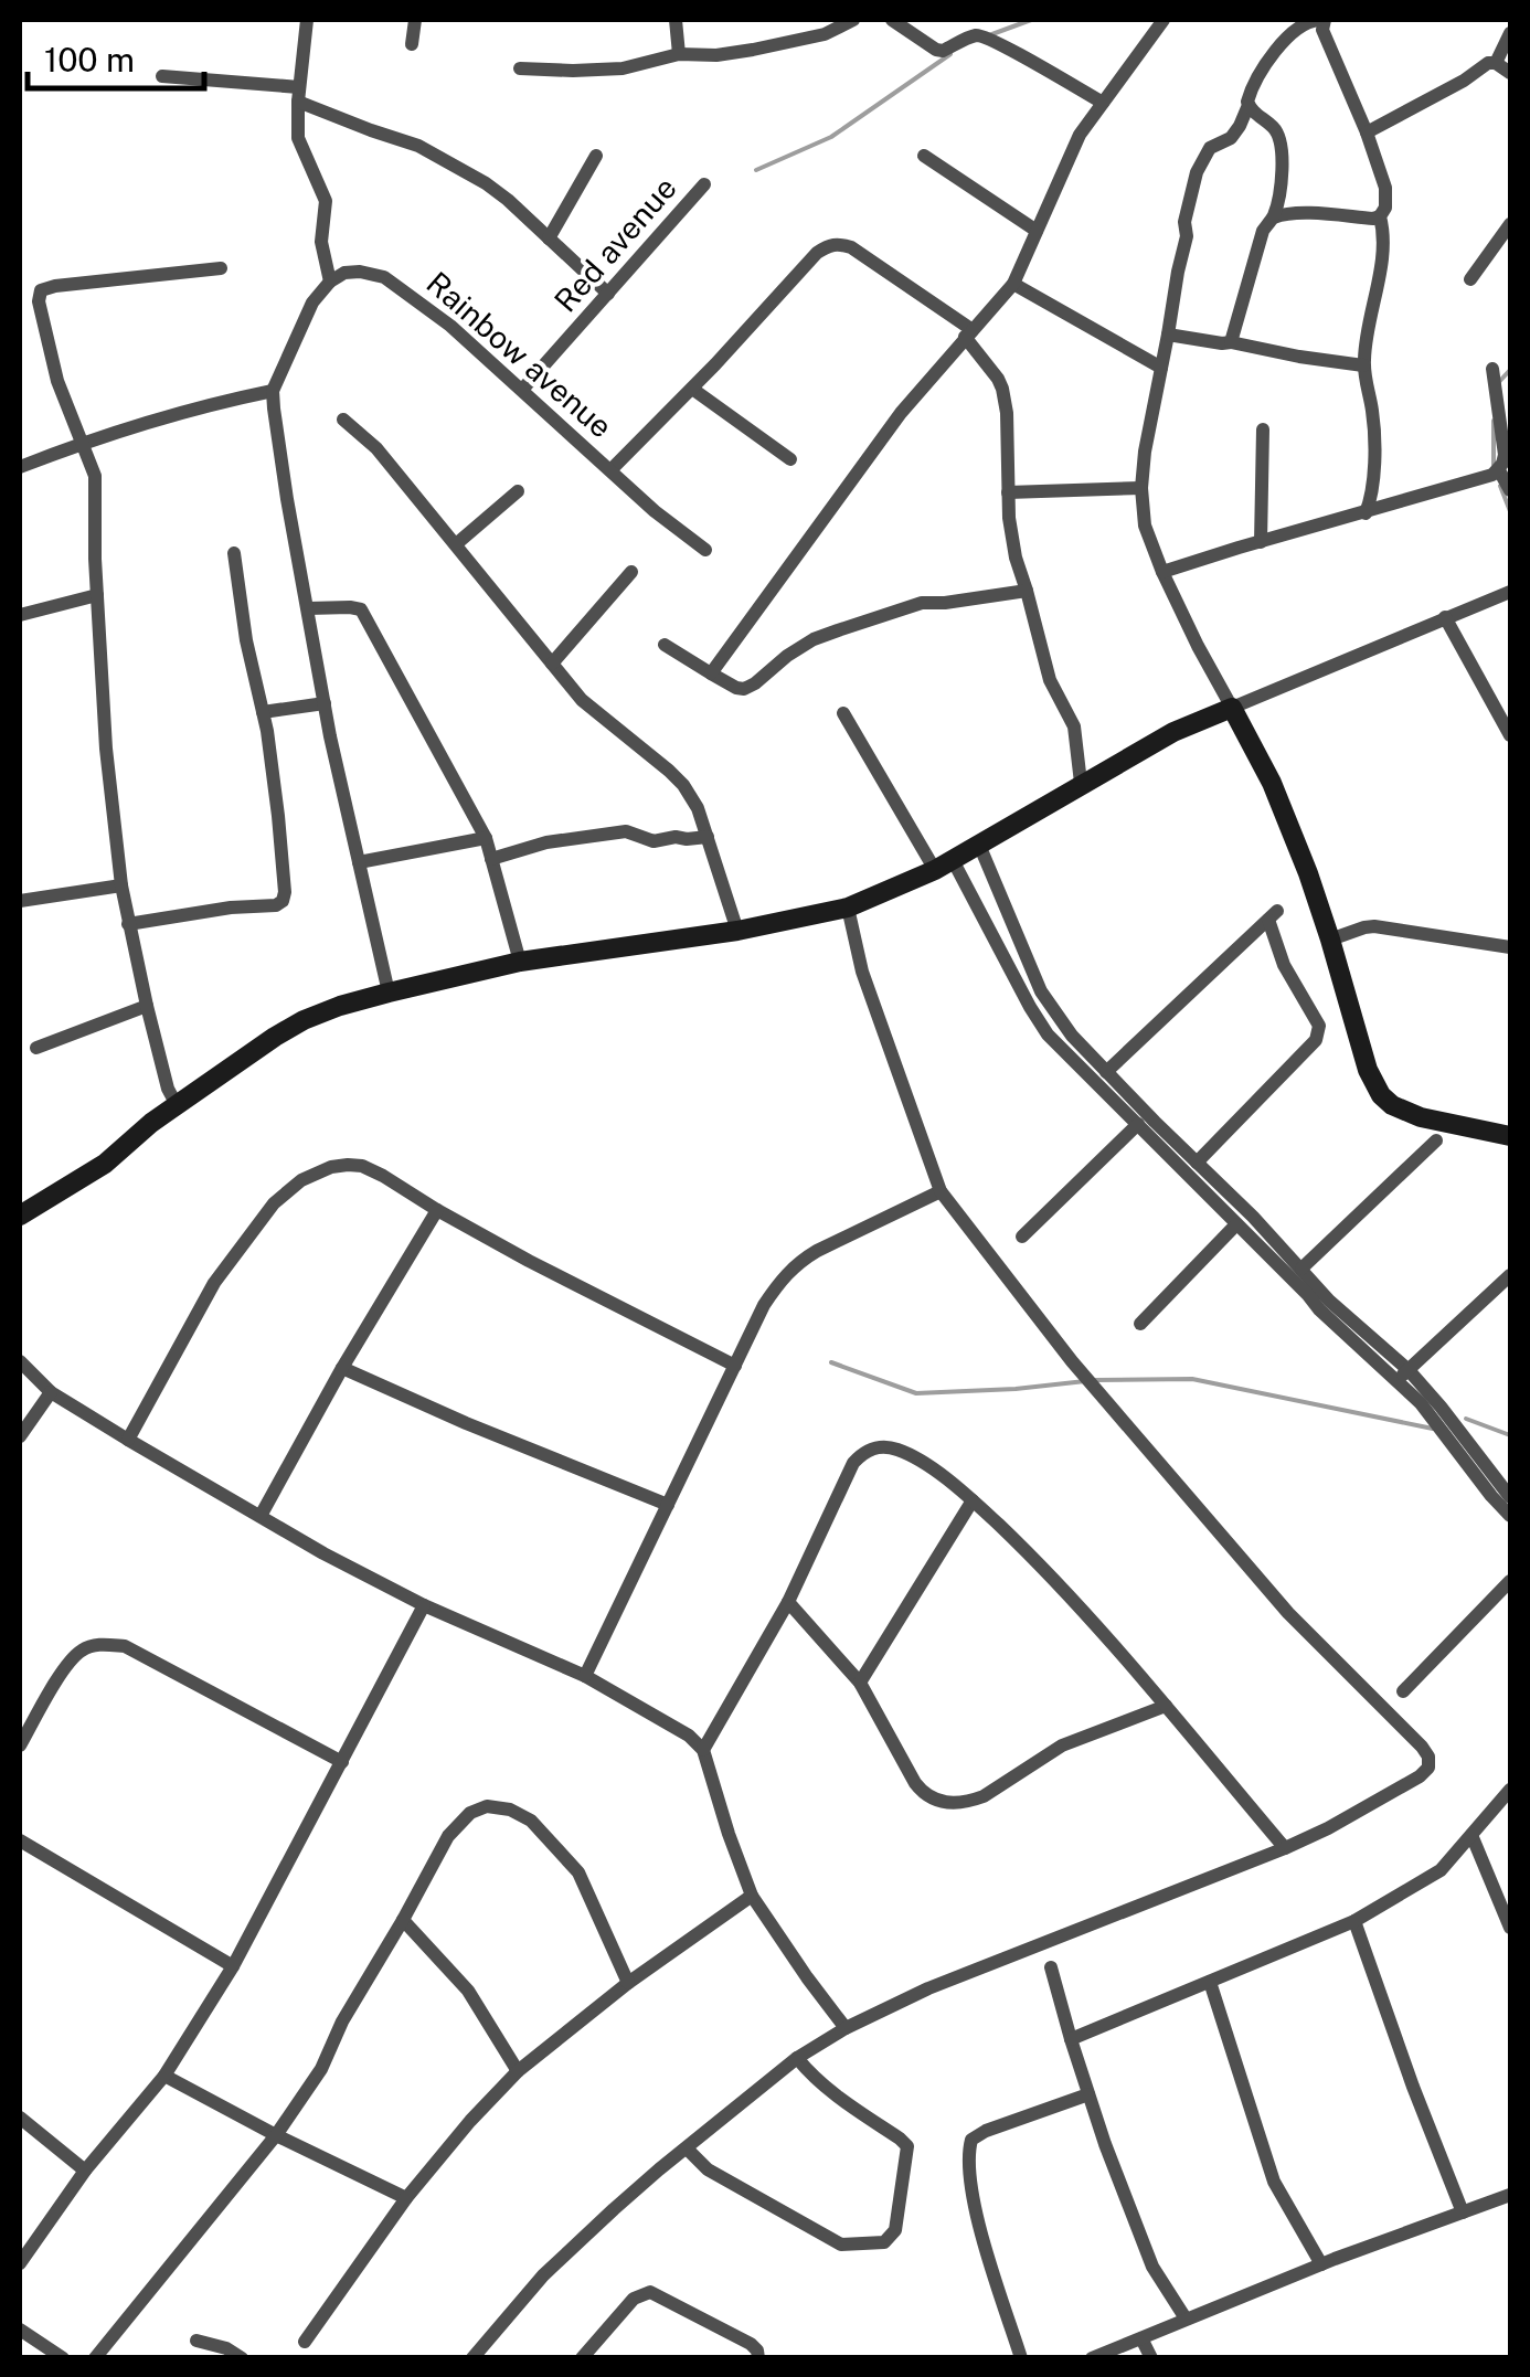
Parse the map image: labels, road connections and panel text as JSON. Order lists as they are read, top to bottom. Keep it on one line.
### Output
{"streets":{"street":["Red avenue","Rainbow avenue"]},"crossings":[["Red avenue","Rainbow avenue"]],"scale_bar":"100 m"}
